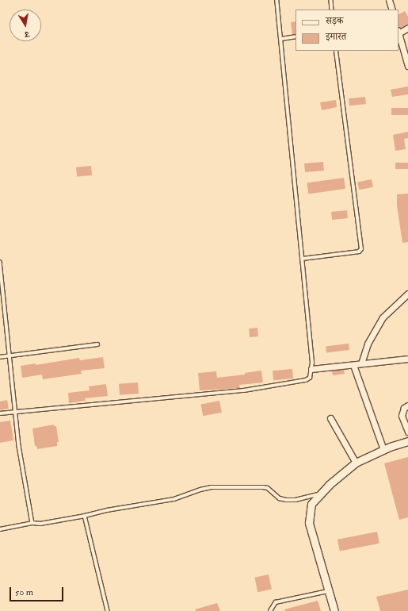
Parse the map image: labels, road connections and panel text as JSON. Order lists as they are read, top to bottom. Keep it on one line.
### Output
{"legend":["सड़क","इमारत"],"scale_bar":"50 m","north":"bottom"}
